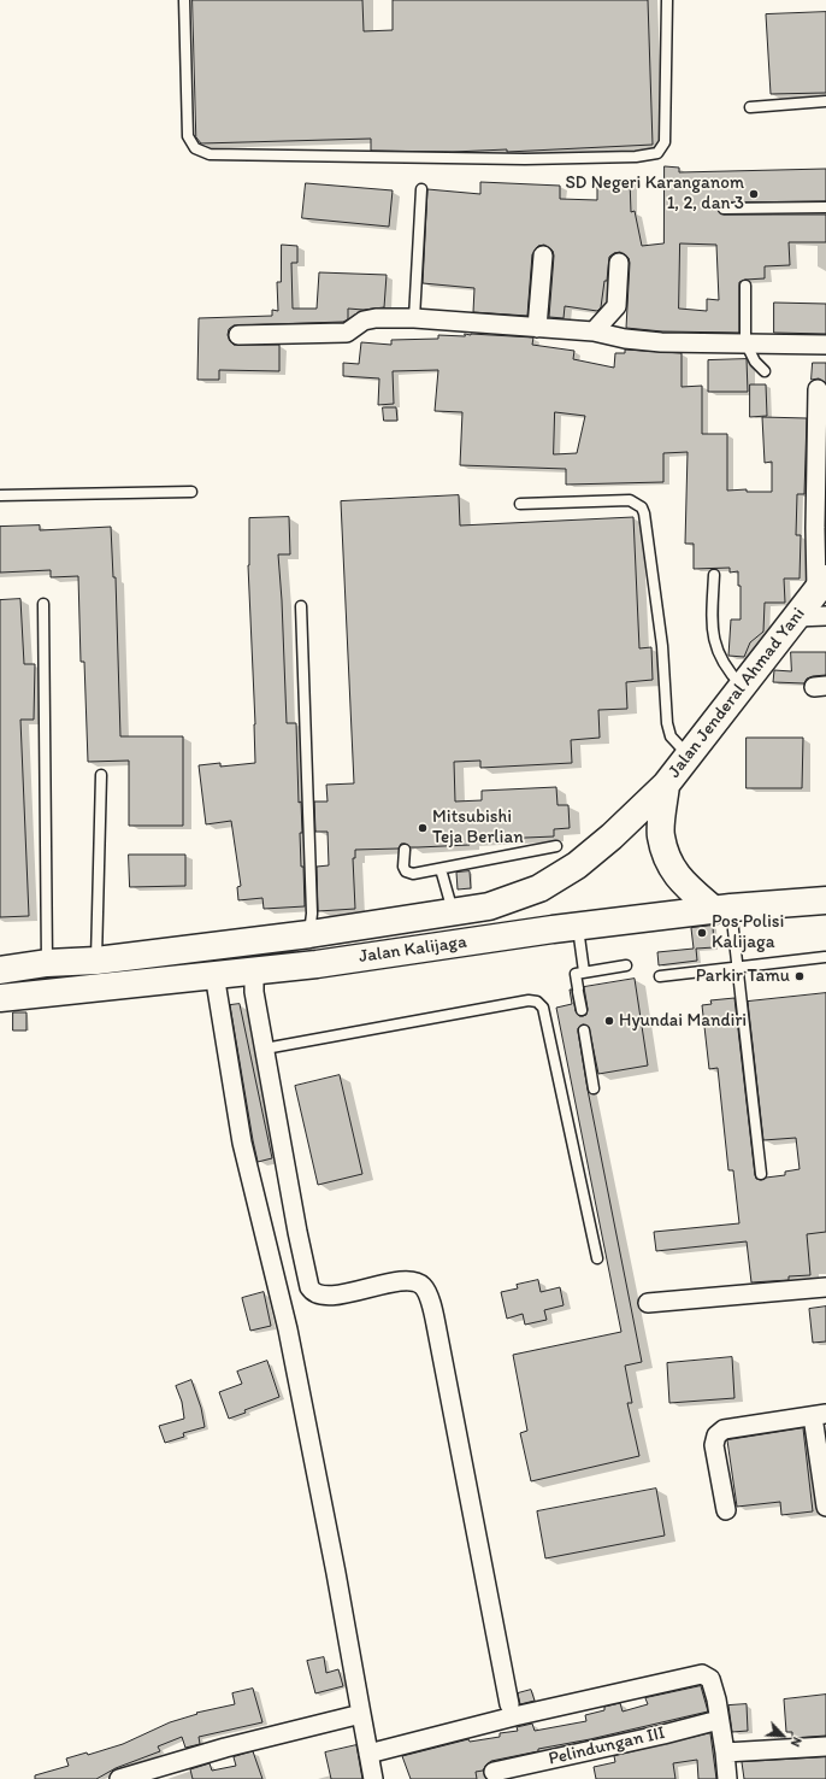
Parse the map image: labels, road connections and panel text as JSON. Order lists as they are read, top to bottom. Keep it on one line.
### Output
{"streets":{"highway":["Jalan Jenderal Ahmad Yani","Jalan Kalijaga"],"street":["Pelindungan III"]},"crossings":[["Jalan Jenderal Ahmad Yani","Jalan Kalijaga"]],"places":["SD Negeri Karanganom 1, 2, dan 3","Mitsubishi Teja Berlian","Pos Polisi Kalijaga","Parkir Tamu","Hyundai Mandiri"],"north":"bottom right"}
